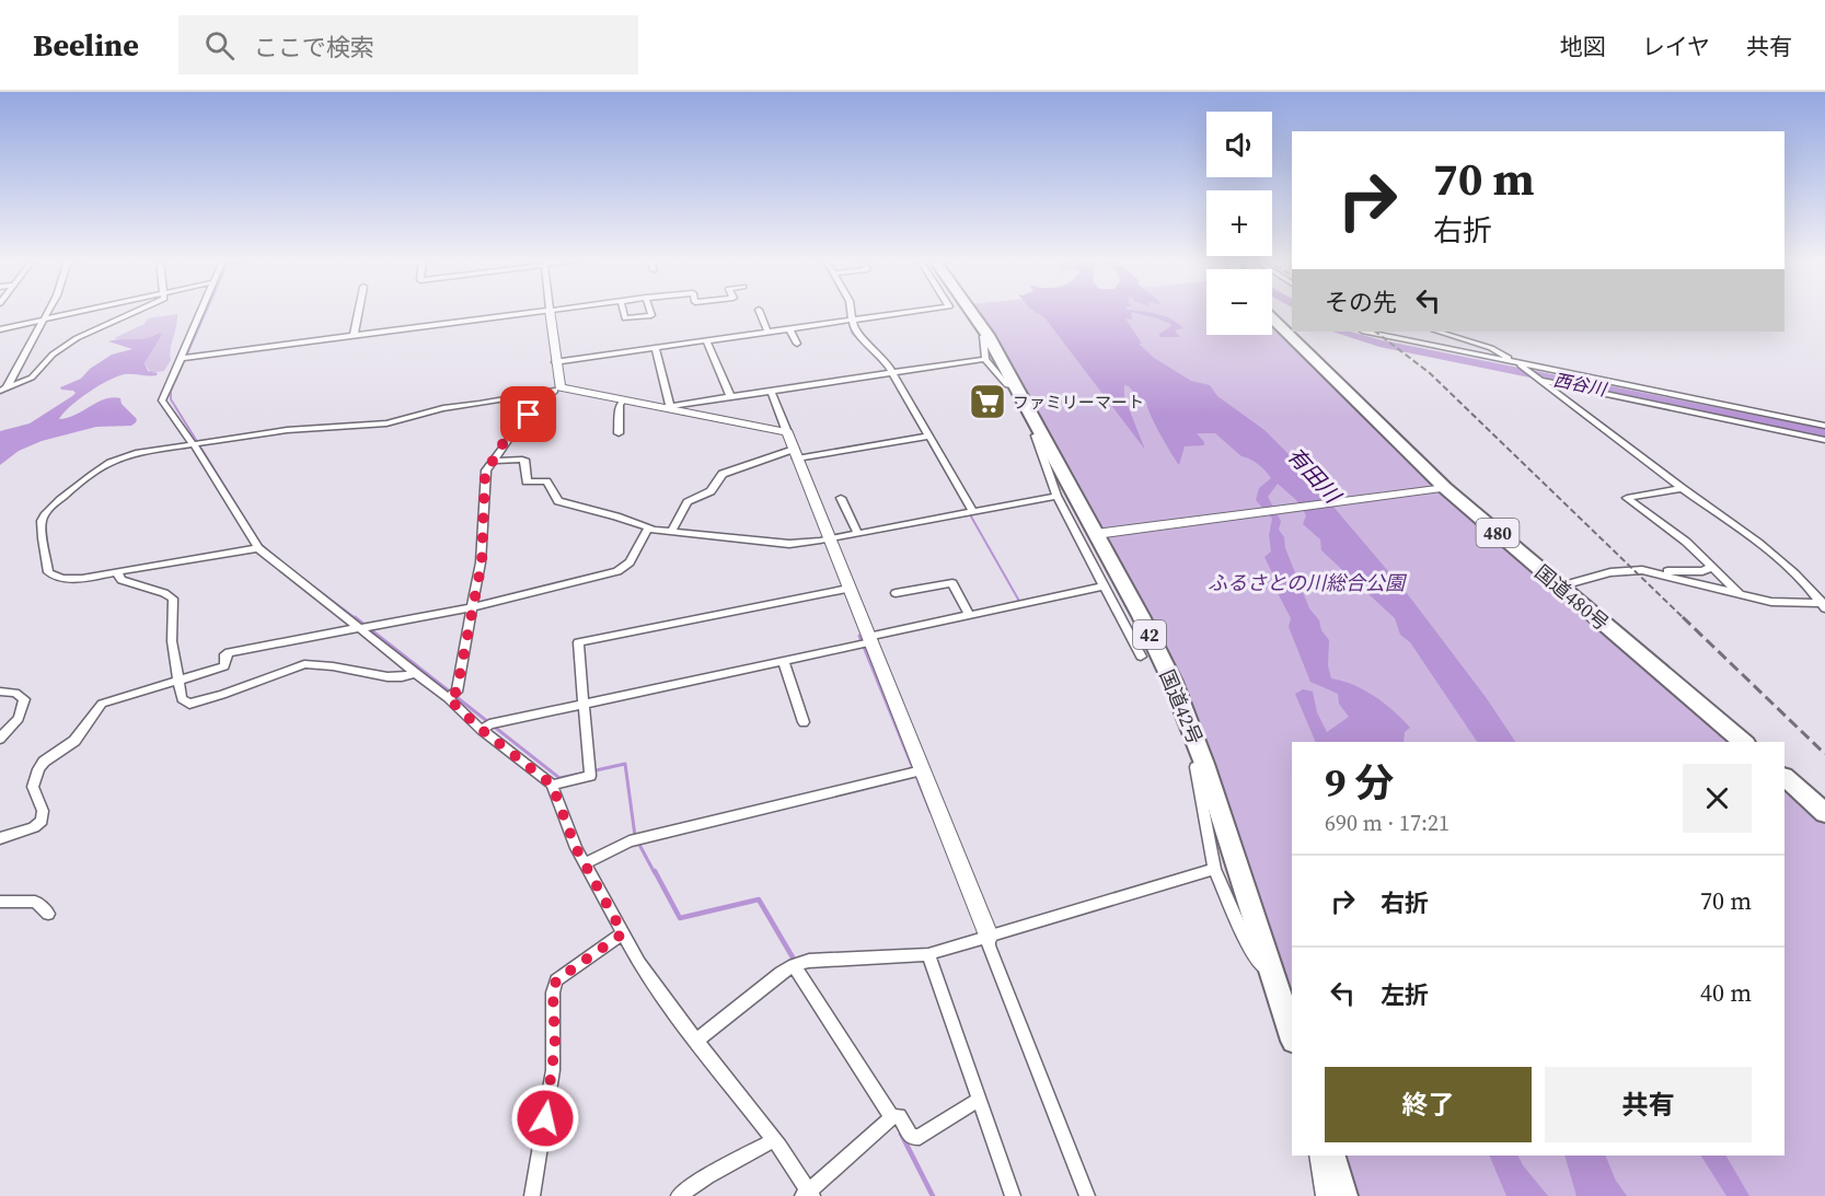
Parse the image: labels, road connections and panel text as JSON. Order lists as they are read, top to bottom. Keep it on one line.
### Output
{"streets":{"highway":["480","国道480号","42","国道42号"]},"water":["西谷川","有田川"],"parks":["ふるさとの川総合公園"],"places":{"supermarket":["ファミリーマート"]},"page":{"header":"Beeline","search":"ここで検索","nav":["地図","レイヤ","共有"],"map_buttons":["+","−"],"turn":["70 m","右折"],"then":"その先","heading":["9 分","690 m · 17:21"],"list":[{"name":"右折","value":"70 m"},{"name":"左折","value":"40 m"}],"buttons":["終了","共有"]}}
